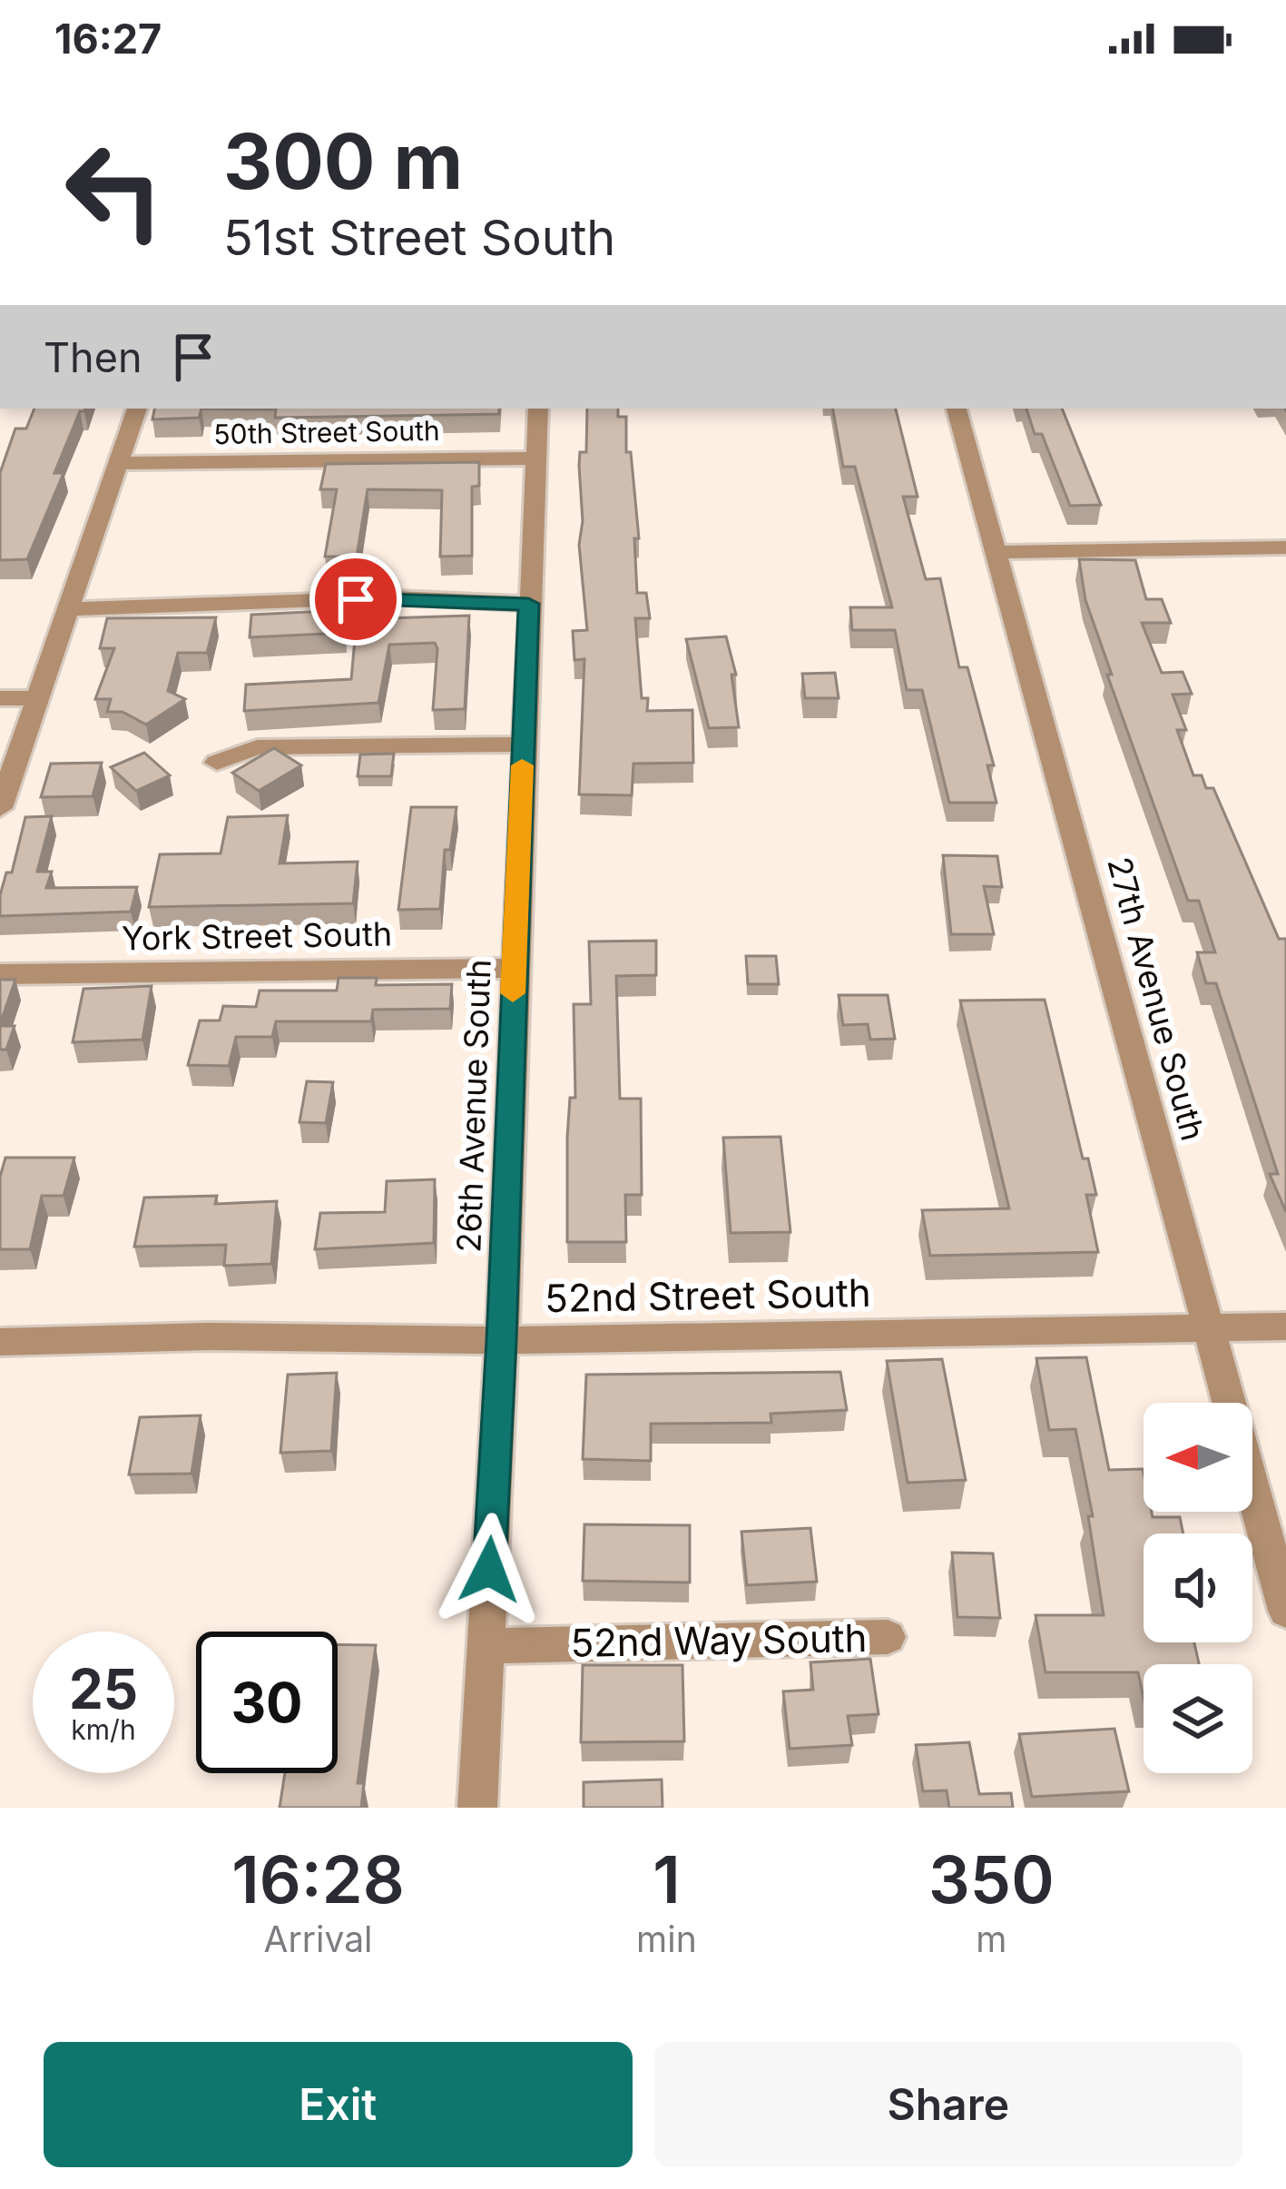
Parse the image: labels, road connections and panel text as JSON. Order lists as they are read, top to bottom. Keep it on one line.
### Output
{"streets":{"street":["50th Street South","York Street South","27th Avenue South","26th Avenue South","52nd Street South","52nd Way South"]},"crossings":[["50th Street South","26th Avenue South"],["York Street South","26th Avenue South"],["27th Avenue South","52nd Street South"],["26th Avenue South","52nd Street South"],["26th Avenue South","52nd Way South"]],"north":"left","page":{"status":"16:27","turn":["300 m","51st Street South"],"then":"Then","speed":"25 km/h","limit":"30","eta":["16:28","Arrival","1","min","350","m"],"buttons":["Exit","Share"]}}
